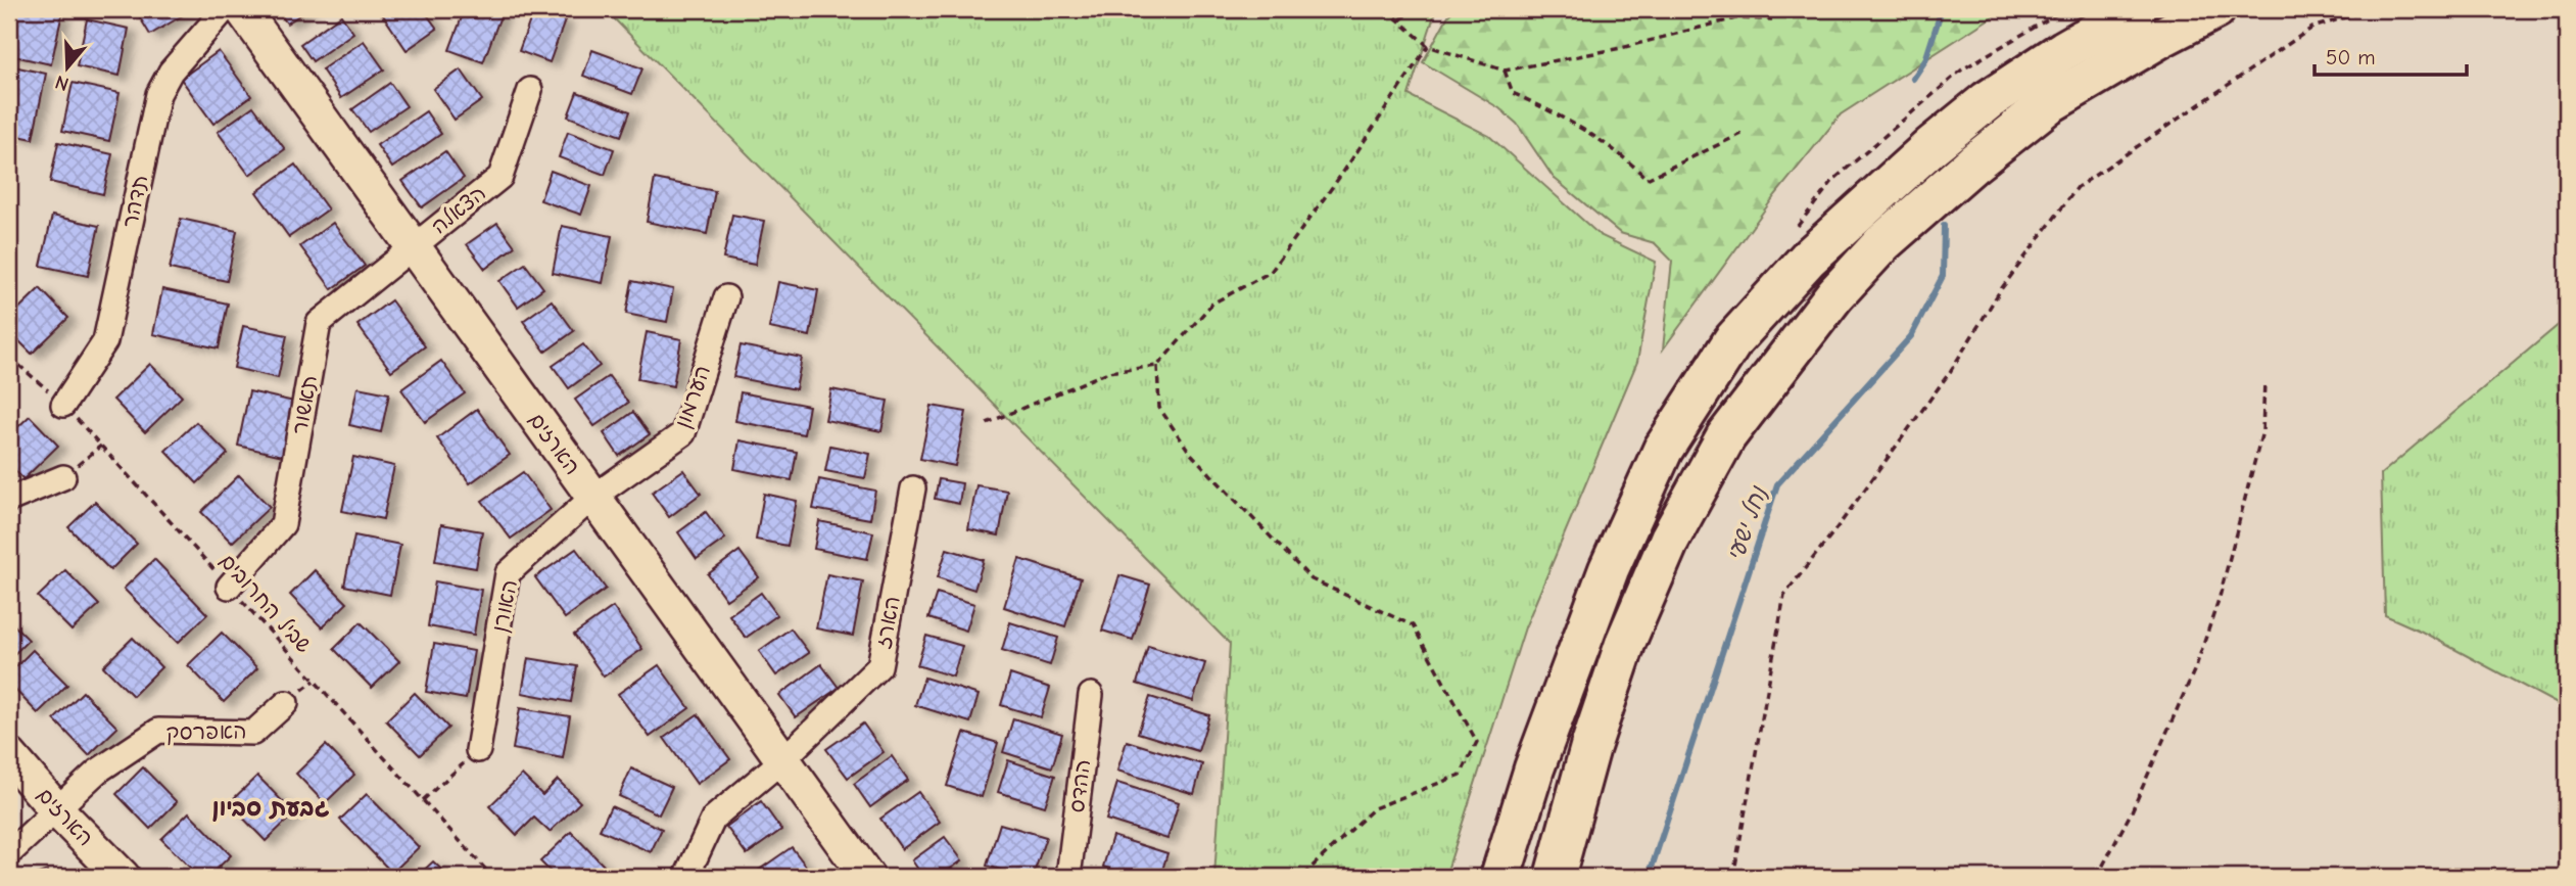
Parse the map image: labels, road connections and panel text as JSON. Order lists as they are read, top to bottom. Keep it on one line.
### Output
{"streets":{"street":["תדהר","הצאלה","הערמון","תאשור","הארזים","האורן","הארז","האפרסק","ההדס"],"path":["שביל החרובים"]},"crossings":[["תדהר","שביל החרובים"],["הצאלה","תאשור"],["הצאלה","הארזים"],["הערמון","הארזים"],["הערמון","האורן"],["תאשור","הארזים"],["תאשור","שביל החרובים"],["הארזים","האורן"],["הארזים","הארז"],["הארזים","האפרסק"]],"districts":["גבעת סביון"],"water":["נחל ישעי"],"scale_bar":"50 m","north":"bottom"}
